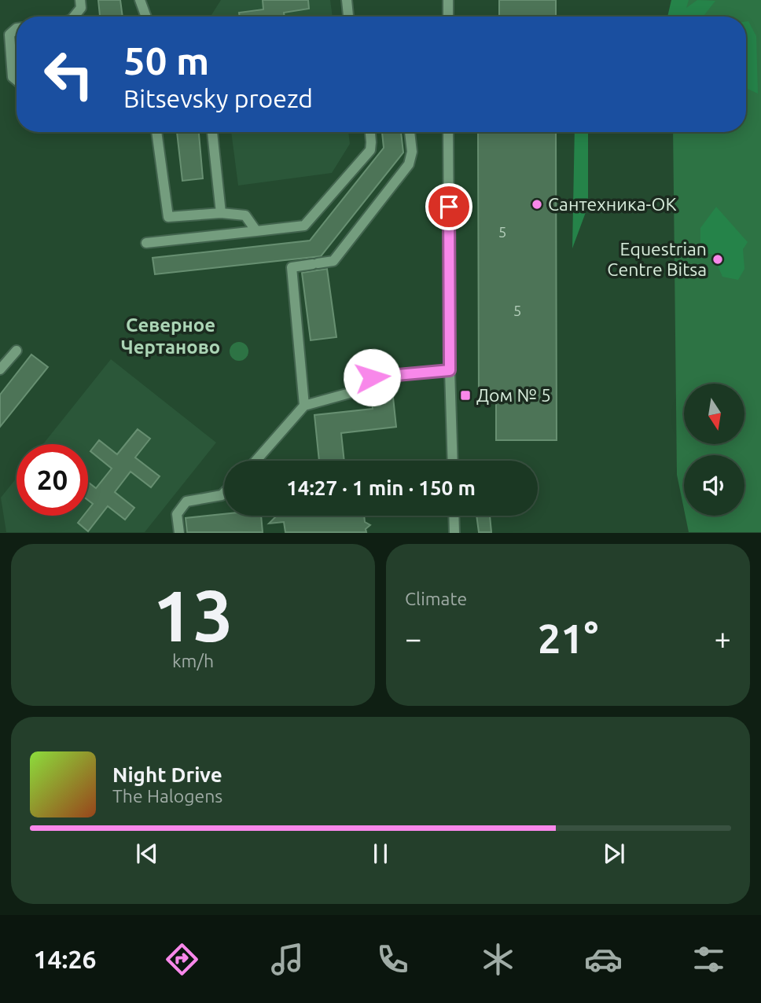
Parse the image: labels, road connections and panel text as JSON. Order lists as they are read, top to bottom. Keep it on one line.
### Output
{"districts":["Северное Чертаново"],"places":{"other":["Сантехника-ОК","Equestrian Centre Bitsa"],"transit":["Дом № 5"]},"house_numbers":["5","5"],"north":"bottom","page":{"turn":["50 m","Bitsevsky proezd"],"limit":"20","trip":"14:27 · 1 min · 150 m","tile":[["13","km/h"],"Climate"],"heat":["−","21°","+"],"song":["Night Drive","The Halogens"],"tabs":"14:26"}}
